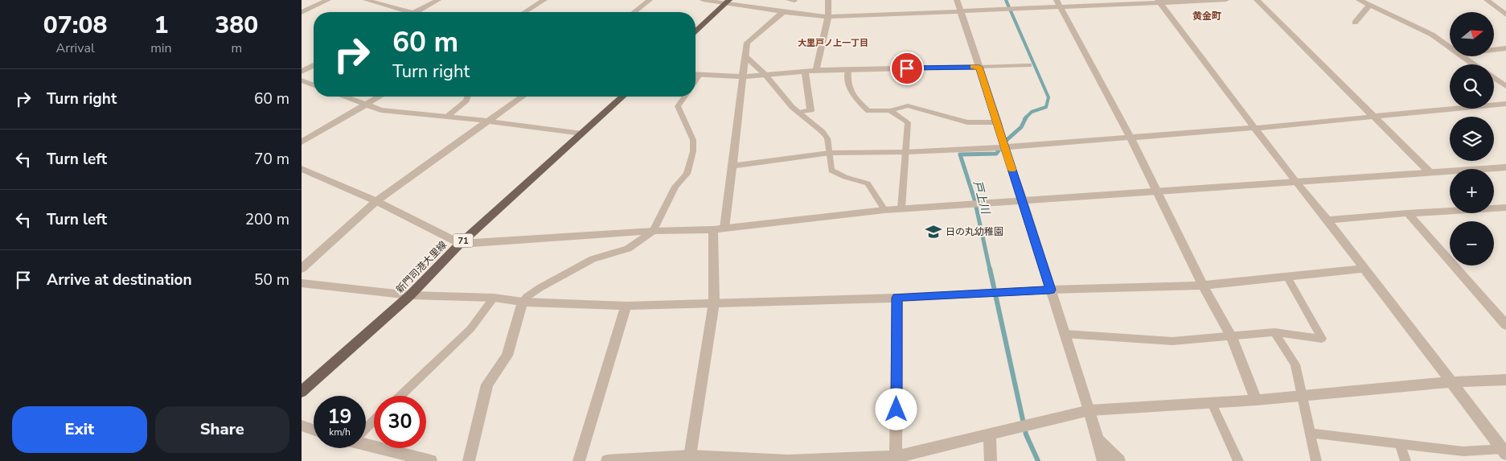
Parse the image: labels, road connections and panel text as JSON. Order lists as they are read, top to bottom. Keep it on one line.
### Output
{"streets":{"main road":["71","新門司港大里線"]},"districts":["黄金町","大里戸ノ上一丁目"],"water":["戸上川"],"places":{"school or university":["日の丸幼稚園"]},"north":"right","page":{"eta":["07:08","Arrival","1","min","380","m"],"map_buttons":["+","−"],"turn":["60 m","Turn right"],"list":[{"name":"Turn right","value":"60 m"},{"name":"Turn left","value":"70 m"},{"name":"Turn left","value":"200 m"},{"name":"Arrive at destination","value":"50 m"}],"speed":"19 km/h","limit":"30","buttons":["Exit","Share"]}}
